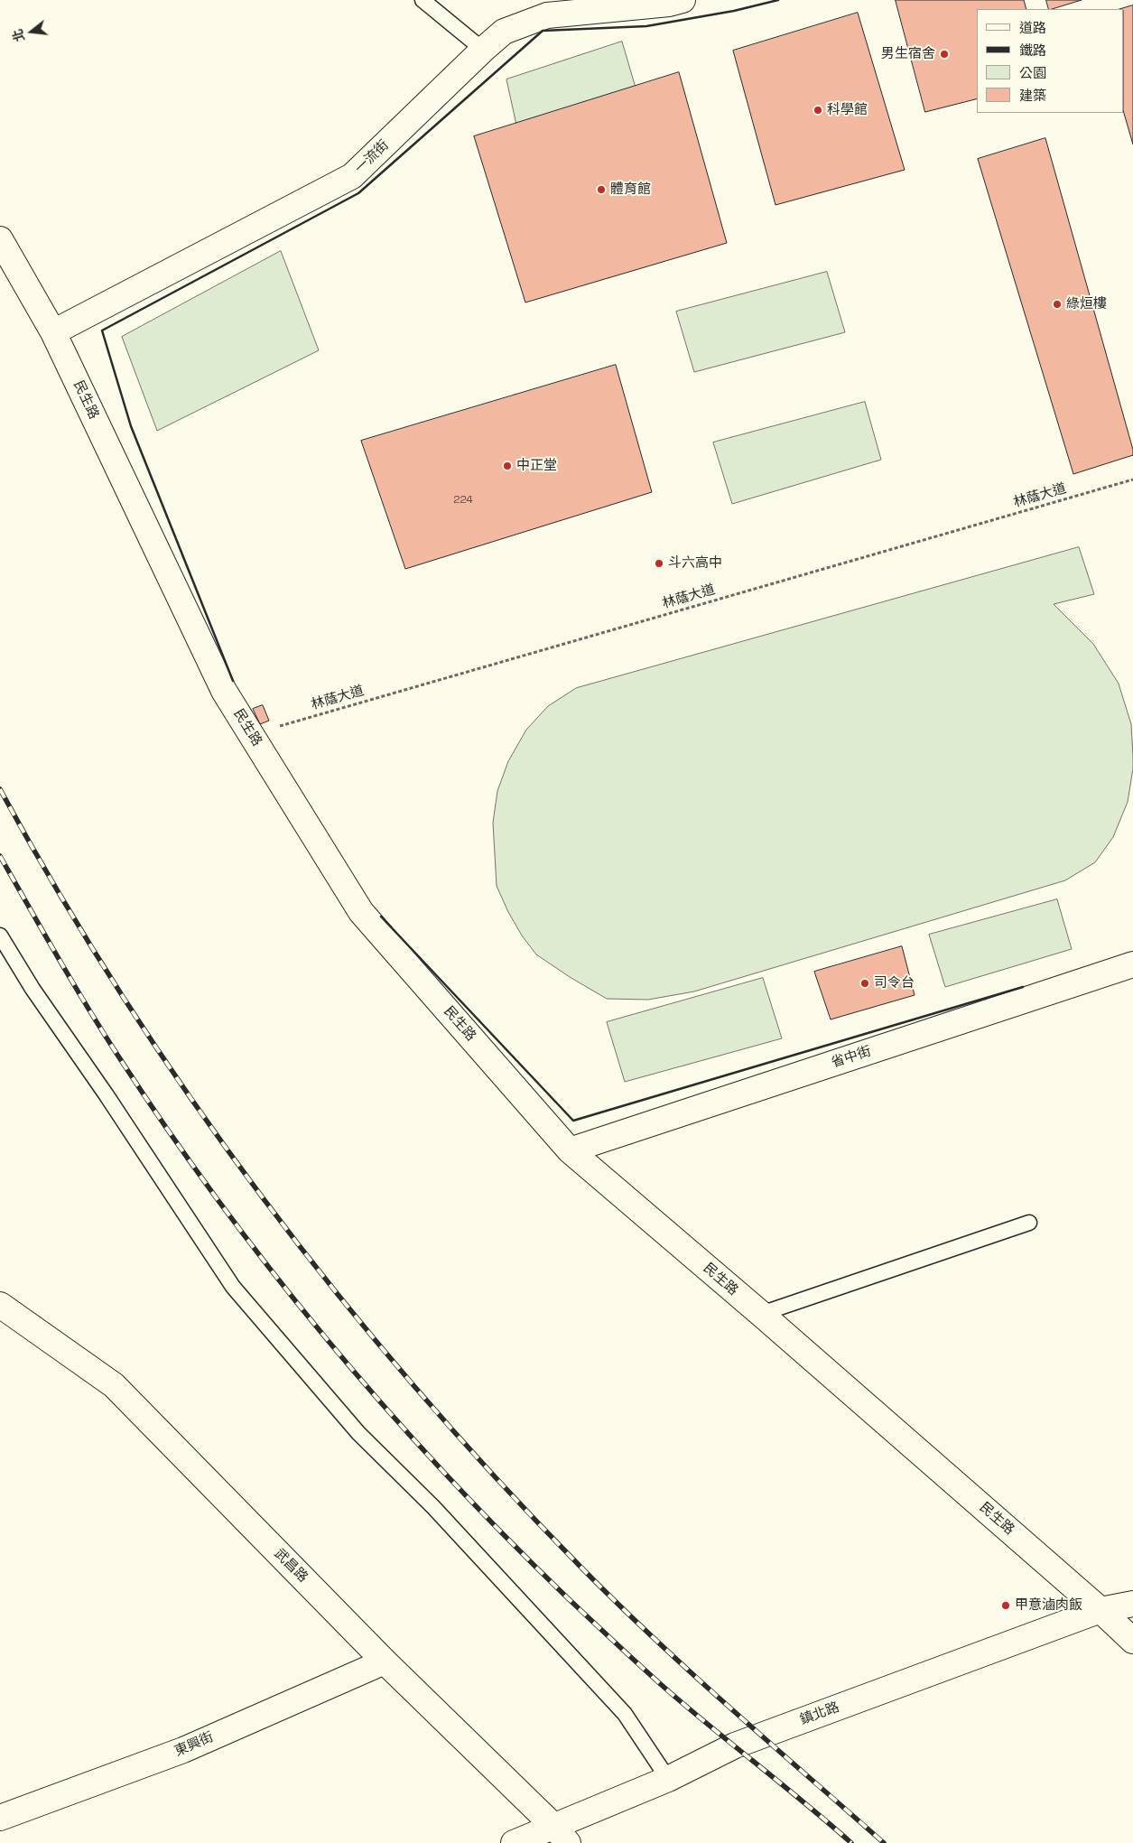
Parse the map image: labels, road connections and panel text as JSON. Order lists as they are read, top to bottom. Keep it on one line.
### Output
{"streets":{"street":["一流街","民生路","省中街","武昌路","鎮北路","東興街"],"path":["林蔭大道"]},"crossings":[["一流街","民生路"],["民生路","林蔭大道"],["民生路","省中街"],["民生路","鎮北路"],["武昌路","鎮北路"],["武昌路","東興街"]],"places":["男生宿舍","科學館","體育館","綠烜樓","中正堂","斗六高中","司令台","甲意滷肉飯"],"house_numbers":["224"],"legend":["道路","鐵路","公園","建築"],"north":"left"}
